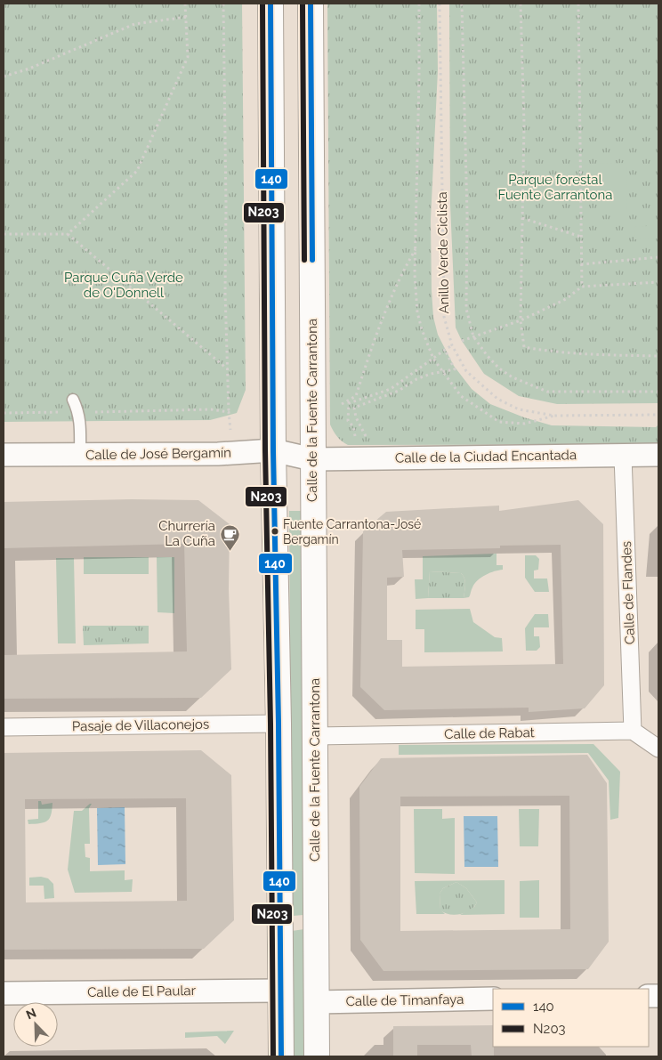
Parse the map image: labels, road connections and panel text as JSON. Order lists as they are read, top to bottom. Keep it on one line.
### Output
{"streets":{"main road":["Calle de la Fuente Carrantona"],"street":["Calle de José Bergamín","Calle de la Ciudad Encantada","Calle de Flandes","Pasaje de Villaconejos","Calle de Rabat","Calle de El Paular","Calle de Timanfaya"],"path":["Anillo Verde Ciclista"]},"crossings":[["Calle de la Fuente Carrantona","Calle de José Bergamín"],["Calle de la Fuente Carrantona","Calle de la Ciudad Encantada"],["Calle de la Fuente Carrantona","Calle de Rabat"],["Calle de la Fuente Carrantona","Calle de Timanfaya"],["Calle de José Bergamín","Calle de la Ciudad Encantada"],["Calle de la Ciudad Encantada","Calle de Flandes"],["Calle de Flandes","Calle de Rabat"]],"parks":["Parque forestal Fuente Carrantona","Parque Cuña Verde de O'Donnell"],"places":{"other":["Fuente Carrantona-José Bergamín"],"cafe":["Churrería La Cuña"]},"lines":["transit line 140","transit line N203"],"legend":["140","N203"],"north":"top left"}
